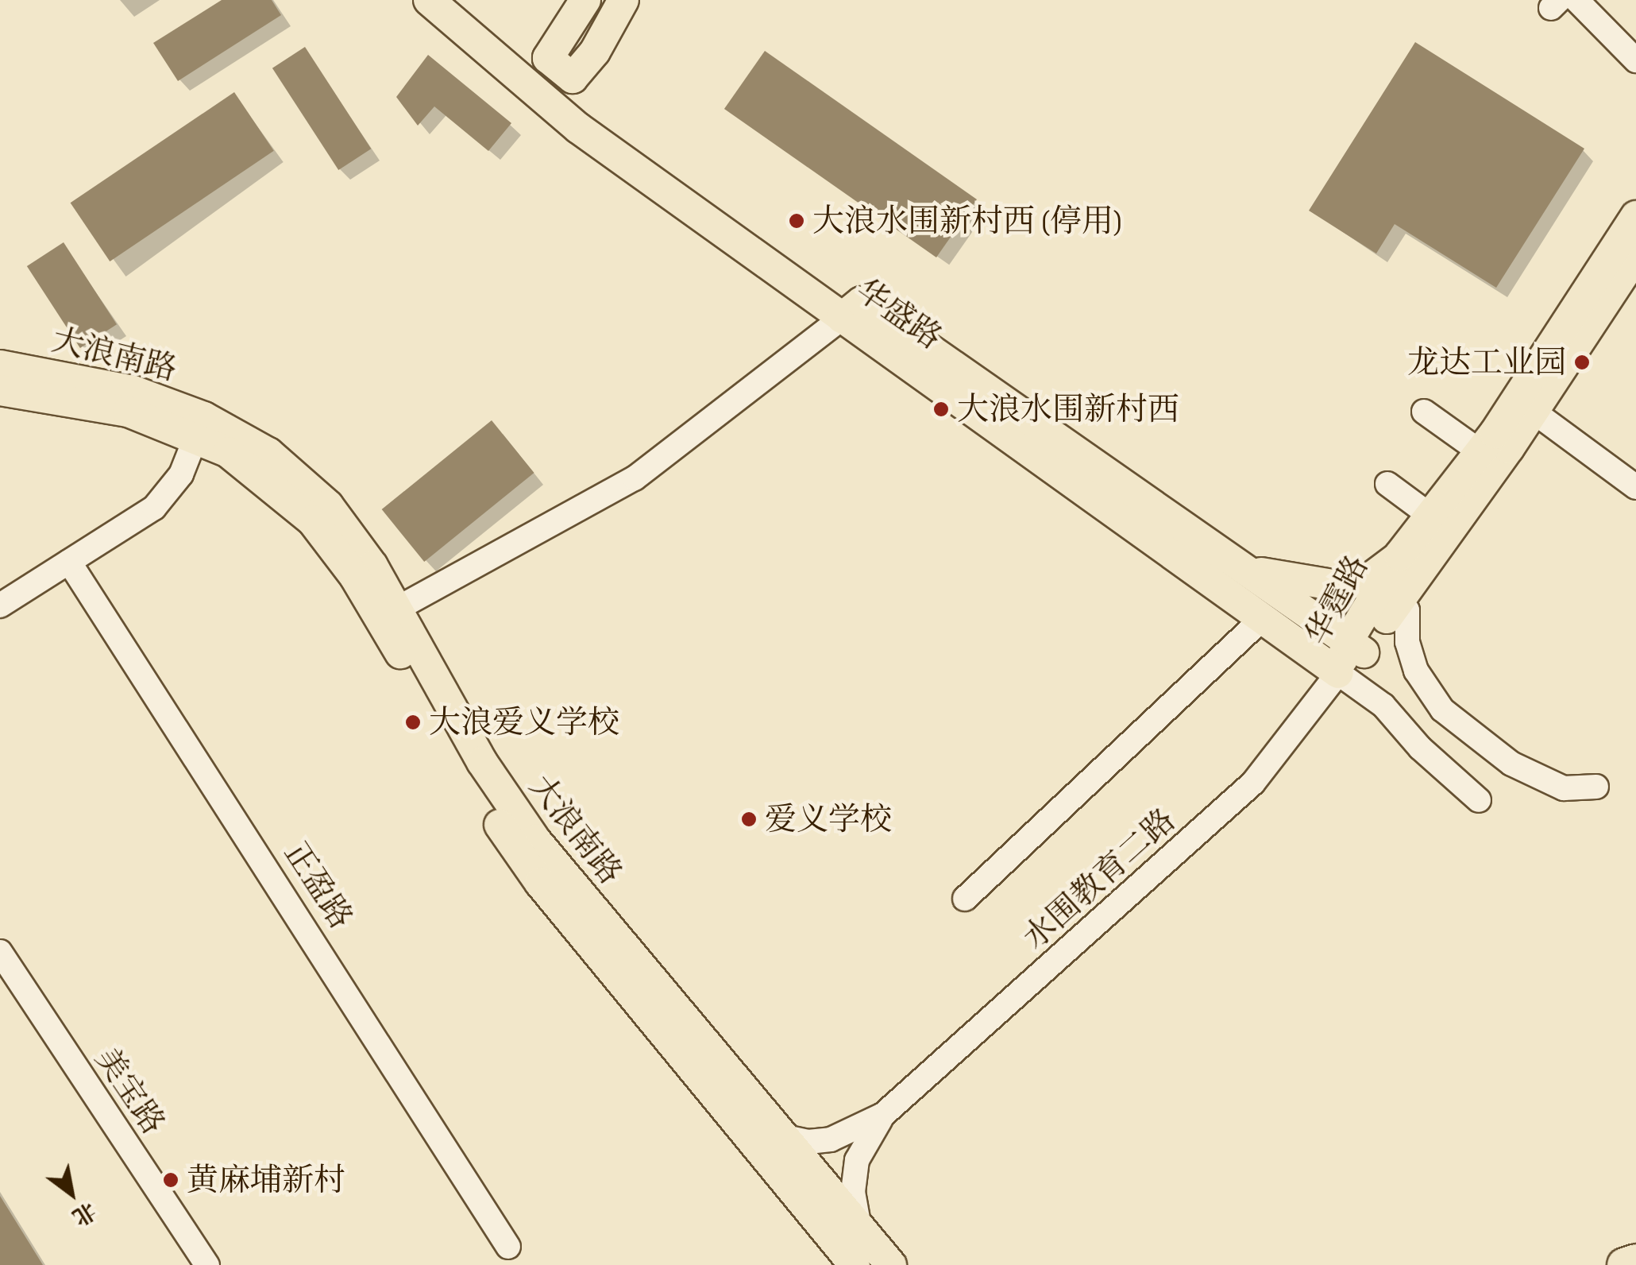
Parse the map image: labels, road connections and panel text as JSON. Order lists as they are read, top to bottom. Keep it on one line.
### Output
{"streets":{"main road":["华盛路","大浪南路","华霆路"],"street":["水围教育二路","正盈路","美宝路"]},"crossings":[["华盛路","华霆路"],["华盛路","水围教育二路"],["华霆路","水围教育二路"]],"places":["大浪水围新村西 (停用)","龙达工业园","大浪水围新村西","大浪爱义学校","爱义学校","黄麻埔新村"],"north":"bottom right"}
